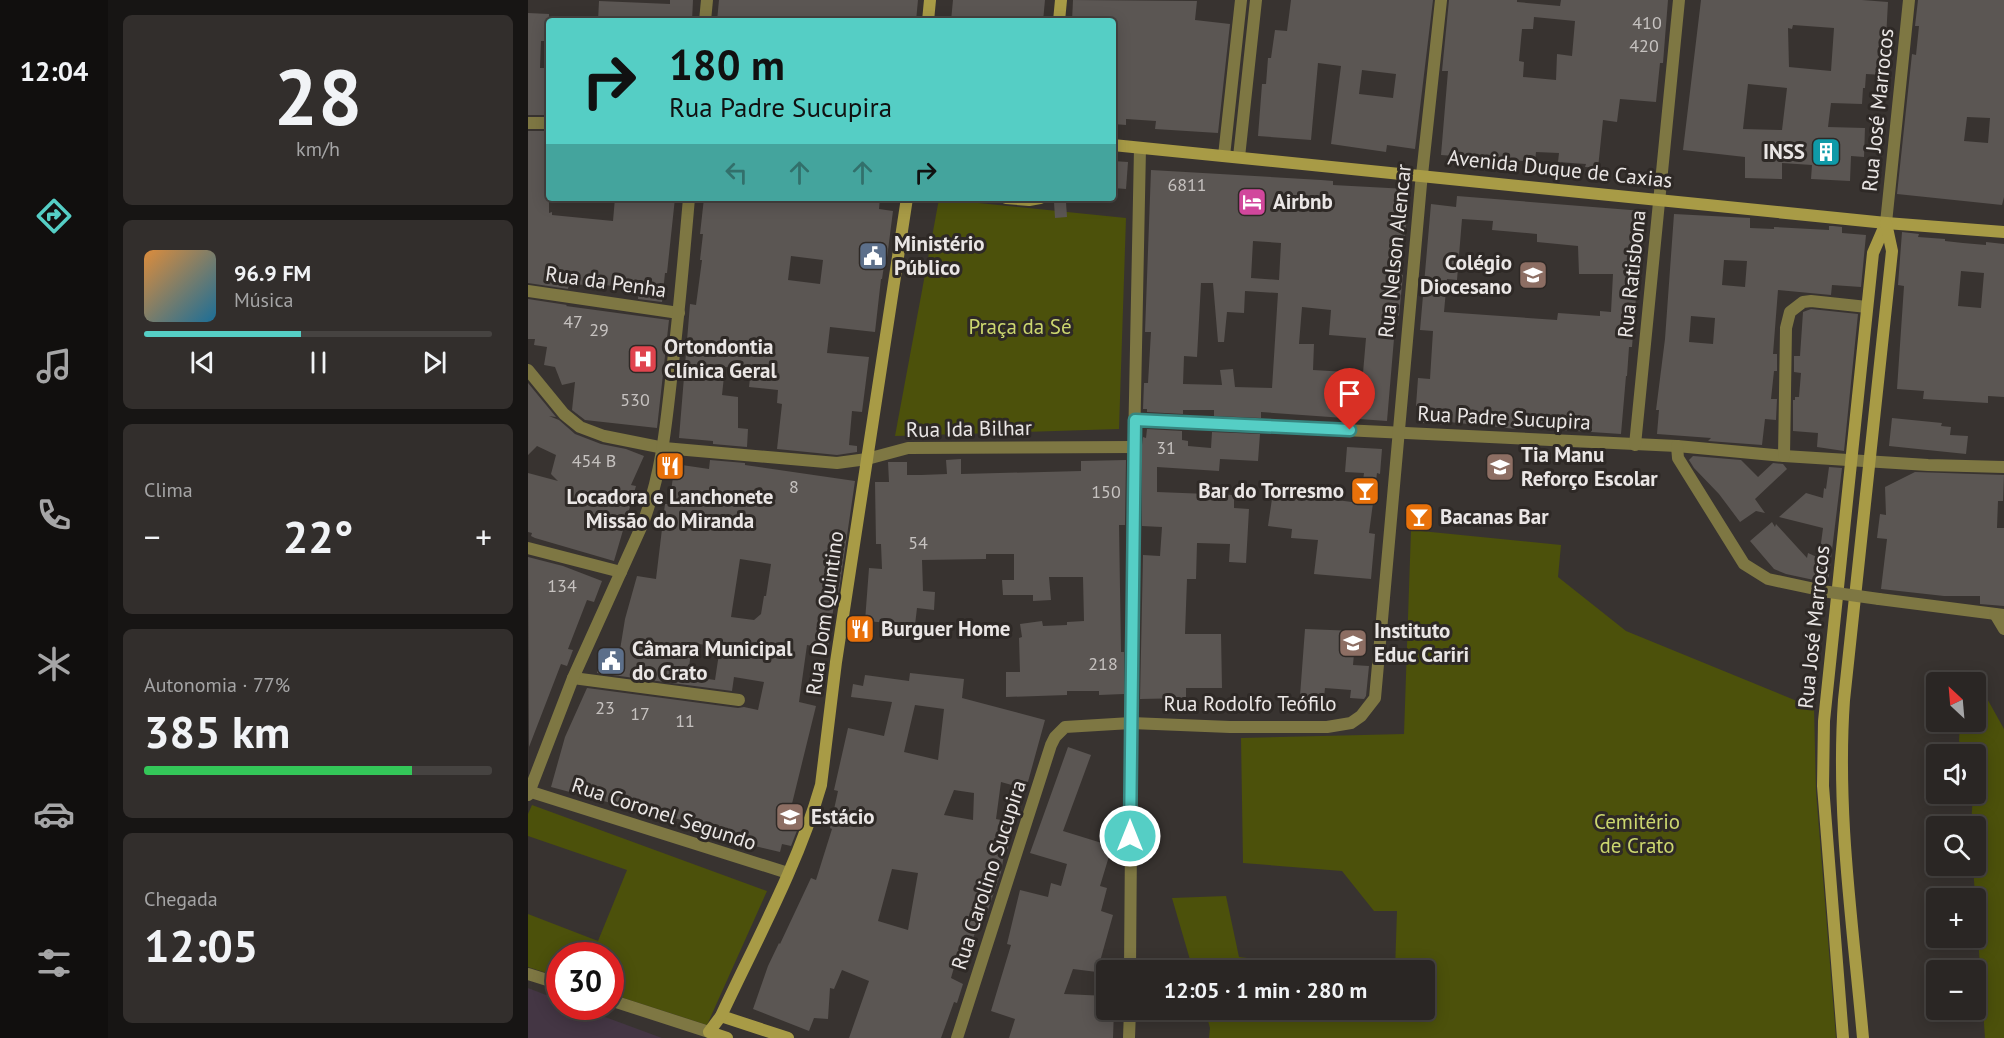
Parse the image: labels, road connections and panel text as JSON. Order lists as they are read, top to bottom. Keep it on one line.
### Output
{"streets":{"main road":["Rua José Marrocos","Avenida Duque de Caxias","Rua Dom Quintino"],"street":["Rua Nelson Alencar","Rua Ratisbona","Rua da Penha","Rua Padre Sucupira","Rua Ida Bilhar","Rua Rodolfo Teófilo","Rua Coronel Segundo","Rua Carolino Sucupira"]},"crossings":[["Rua José Marrocos","Avenida Duque de Caxias"],["Rua José Marrocos","Rua Padre Sucupira"],["Avenida Duque de Caxias","Rua Nelson Alencar"],["Avenida Duque de Caxias","Rua Ratisbona"],["Rua Nelson Alencar","Rua Padre Sucupira"],["Rua Nelson Alencar","Rua Rodolfo Teófilo"],["Rua Ratisbona","Rua Padre Sucupira"],["Rua Ida Bilhar","Rua Dom Quintino"],["Rua Dom Quintino","Rua Coronel Segundo"],["Rua Rodolfo Teófilo","Rua Carolino Sucupira"]],"parks":["Praça da Sé","Cemitério de Crato"],"places":{"building":["INSS"],"hotel":["Airbnb"],"public building":["Ministério Público","Câmara Municipal do Crato"],"school or university":["Colégio Diocesano","Tia Manu Reforço Escolar","Instituto Educ Cariri","Estácio"],"hospital":["Ortondontia Clínica Geral"],"restaurant":["Locadora e Lanchonete Missão do Miranda","Burguer Home"],"bar":["Bar do Torresmo","Bacanas Bar"]},"house_numbers":["410","420","6811","47","29","530","31","454 B","8","150","54","134","218","23","17","11"],"north":"top left","page":{"tabs":"12:04","tile":[["28","km/h"],"Clima",["Autonomia · 77%","385 km"],["Chegada","12:05"]],"turn":["180 m","Rua Padre Sucupira"],"song":["96.9 FM","Música"],"heat":["−","22°","+"],"map_buttons":["+","−"],"limit":"30","trip":"12:05 · 1 min · 280 m"}}
